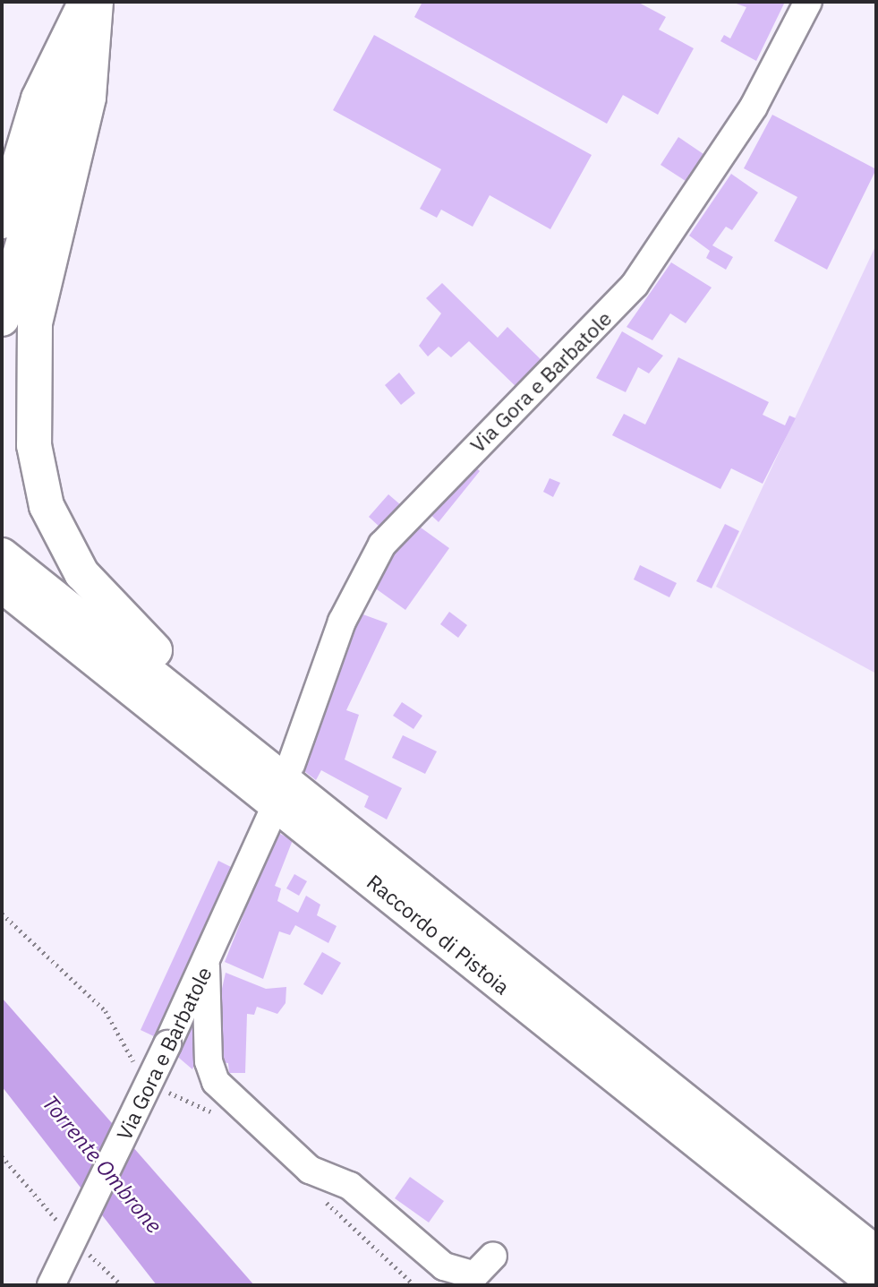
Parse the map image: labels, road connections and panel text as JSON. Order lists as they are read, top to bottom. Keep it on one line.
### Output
{"streets":{"highway":["Raccordo di Pistoia"],"street":["Via Gora e Barbatole"]},"water":["Torrente Ombrone"]}
